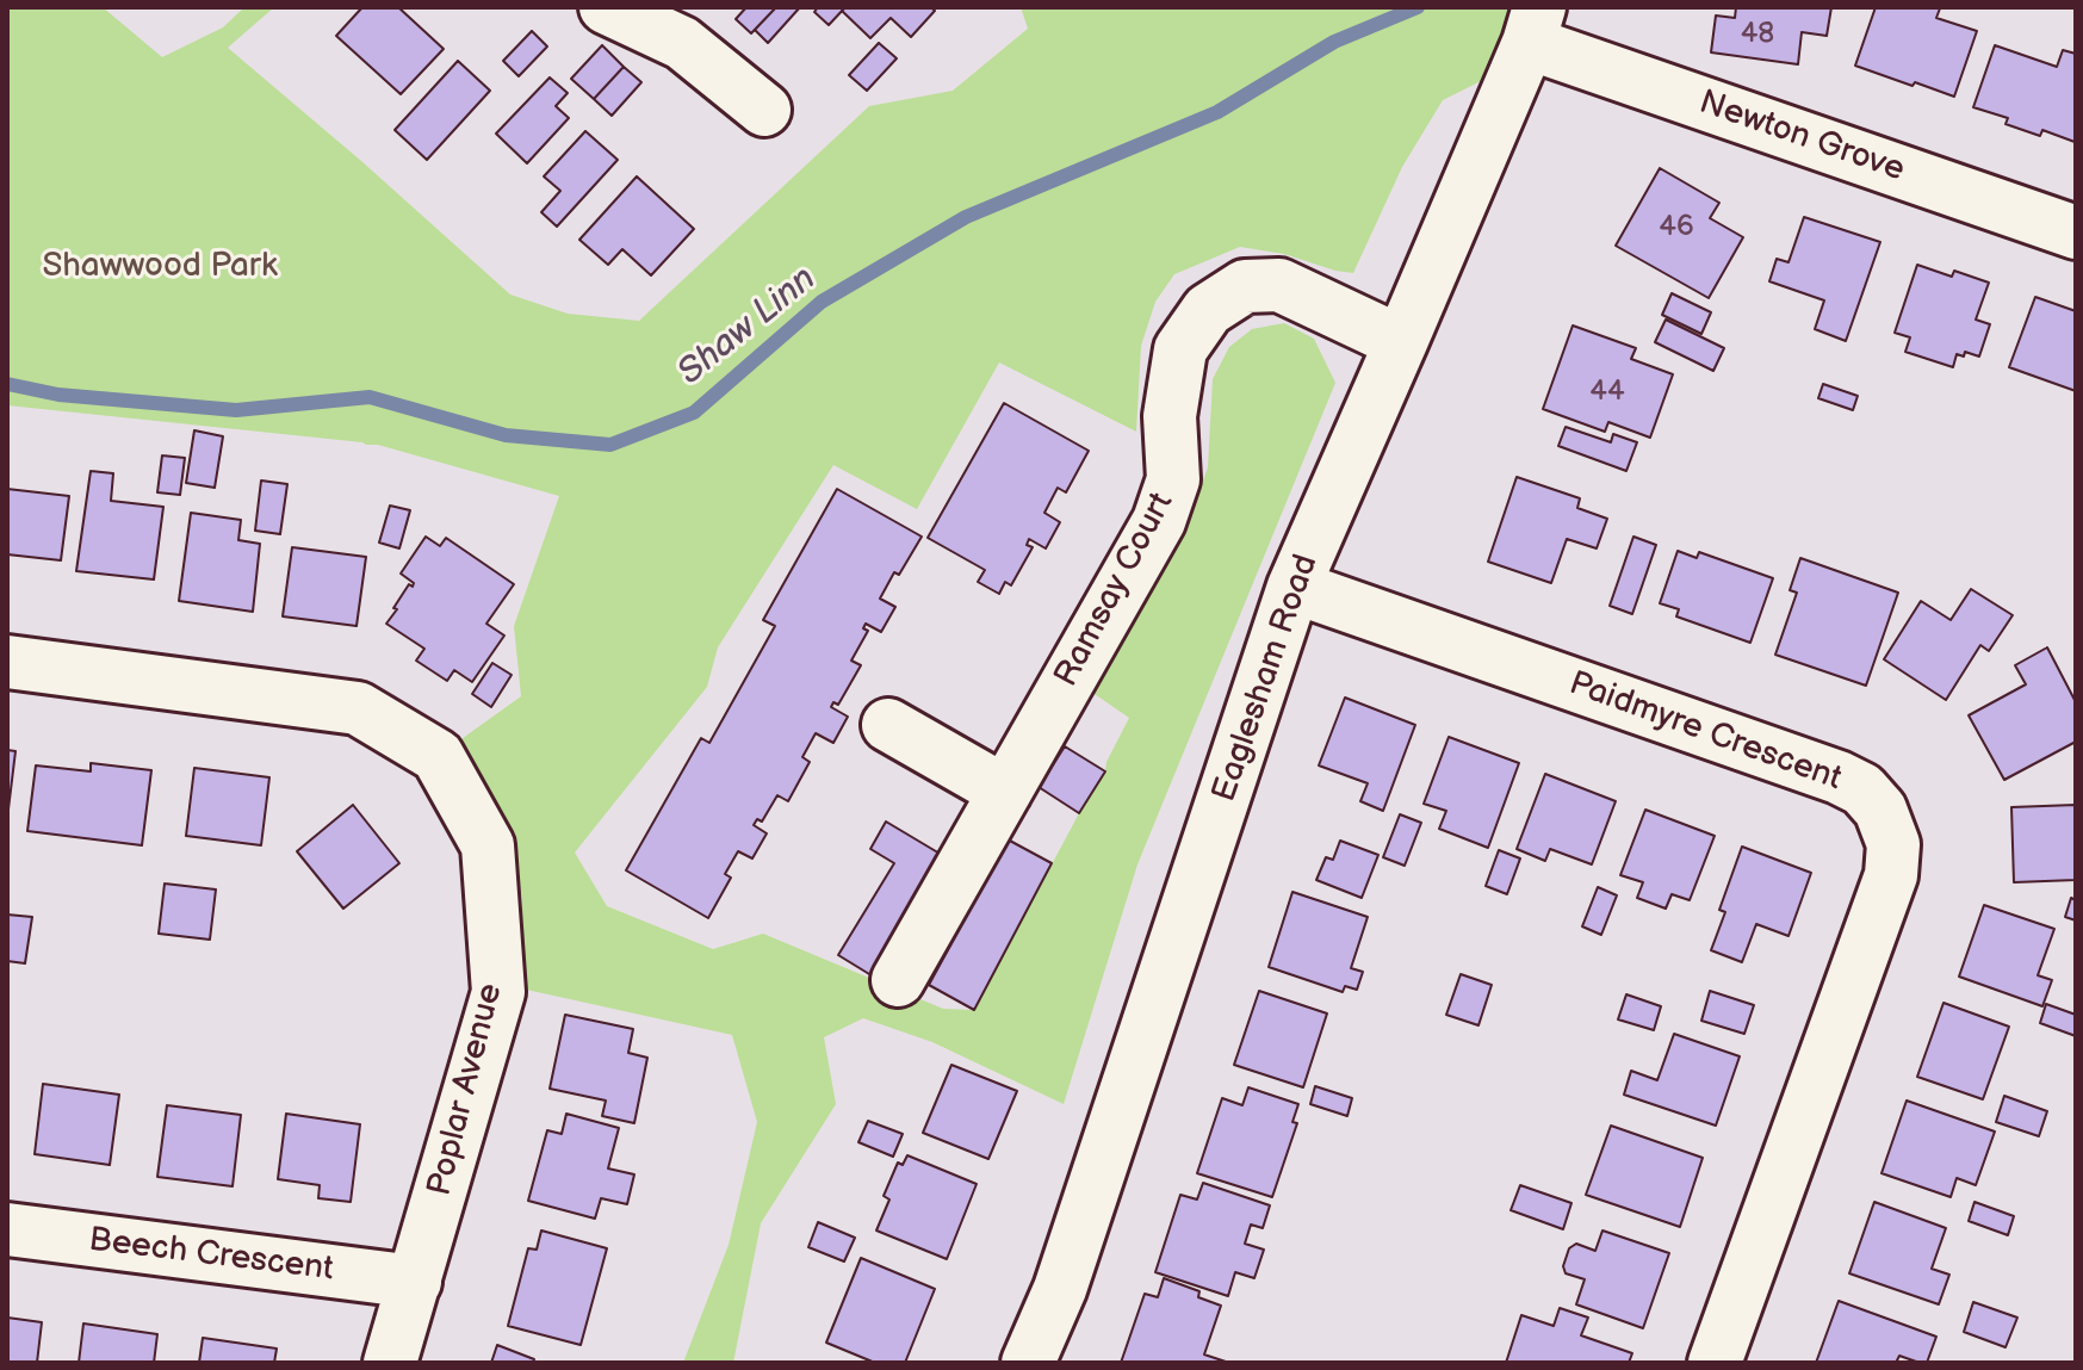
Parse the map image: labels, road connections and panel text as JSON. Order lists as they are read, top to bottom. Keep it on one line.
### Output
{"streets":{"street":["Newton Grove","Ramsay Court","Eaglesham Road","Paidmyre Crescent","Poplar Avenue","Beech Crescent"]},"crossings":[["Newton Grove","Eaglesham Road"],["Ramsay Court","Eaglesham Road"],["Eaglesham Road","Paidmyre Crescent"],["Poplar Avenue","Beech Crescent"]],"water":["Shaw Linn"],"parks":["Shawwood Park"],"house_numbers":["48","46","44"]}
